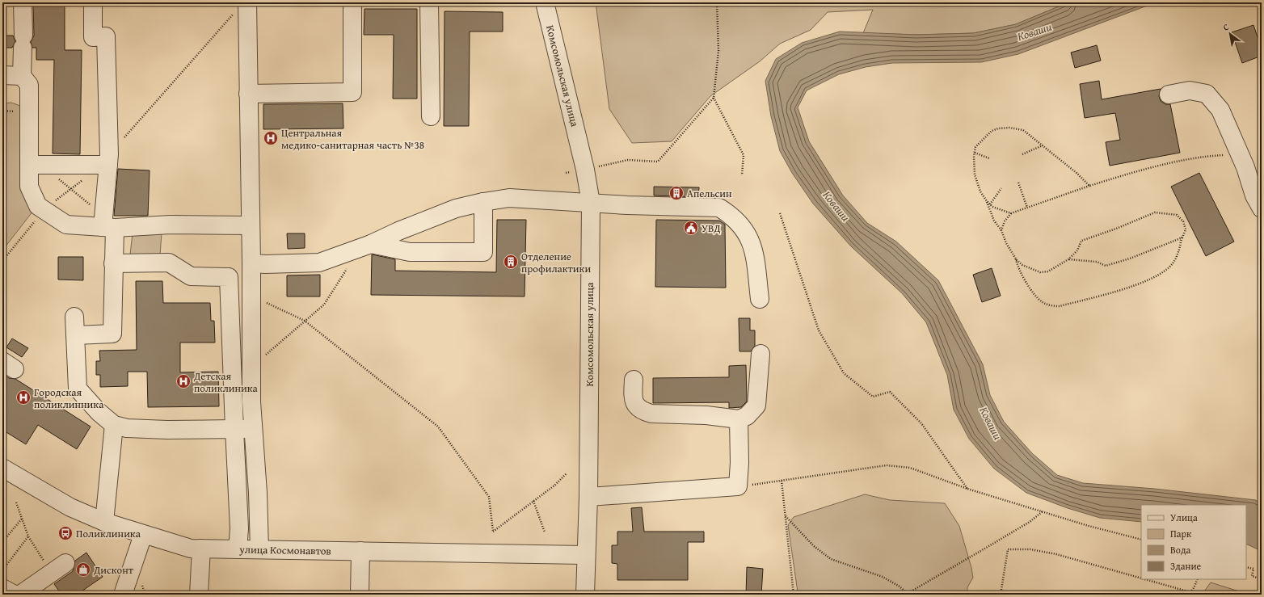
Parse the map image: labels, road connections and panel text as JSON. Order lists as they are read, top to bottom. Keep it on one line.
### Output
{"streets":{"street":["Комсомольская улица","улица Космонавтов"]},"crossings":[["Комсомольская улица","улица Космонавтов"]],"water":["Коваши"],"places":{"hospital":["Центральная медико-санитарная часть №38","Детская поликлиника","Городская поликлинника"],"building":["Апельсин","Отделение профилактики"],"public building":["УВД"],"bus stop":["Поликлиника"],"shop":["Дисконт"]},"legend":["Улица","Парк","Вода","Здание"],"north":"top left"}
